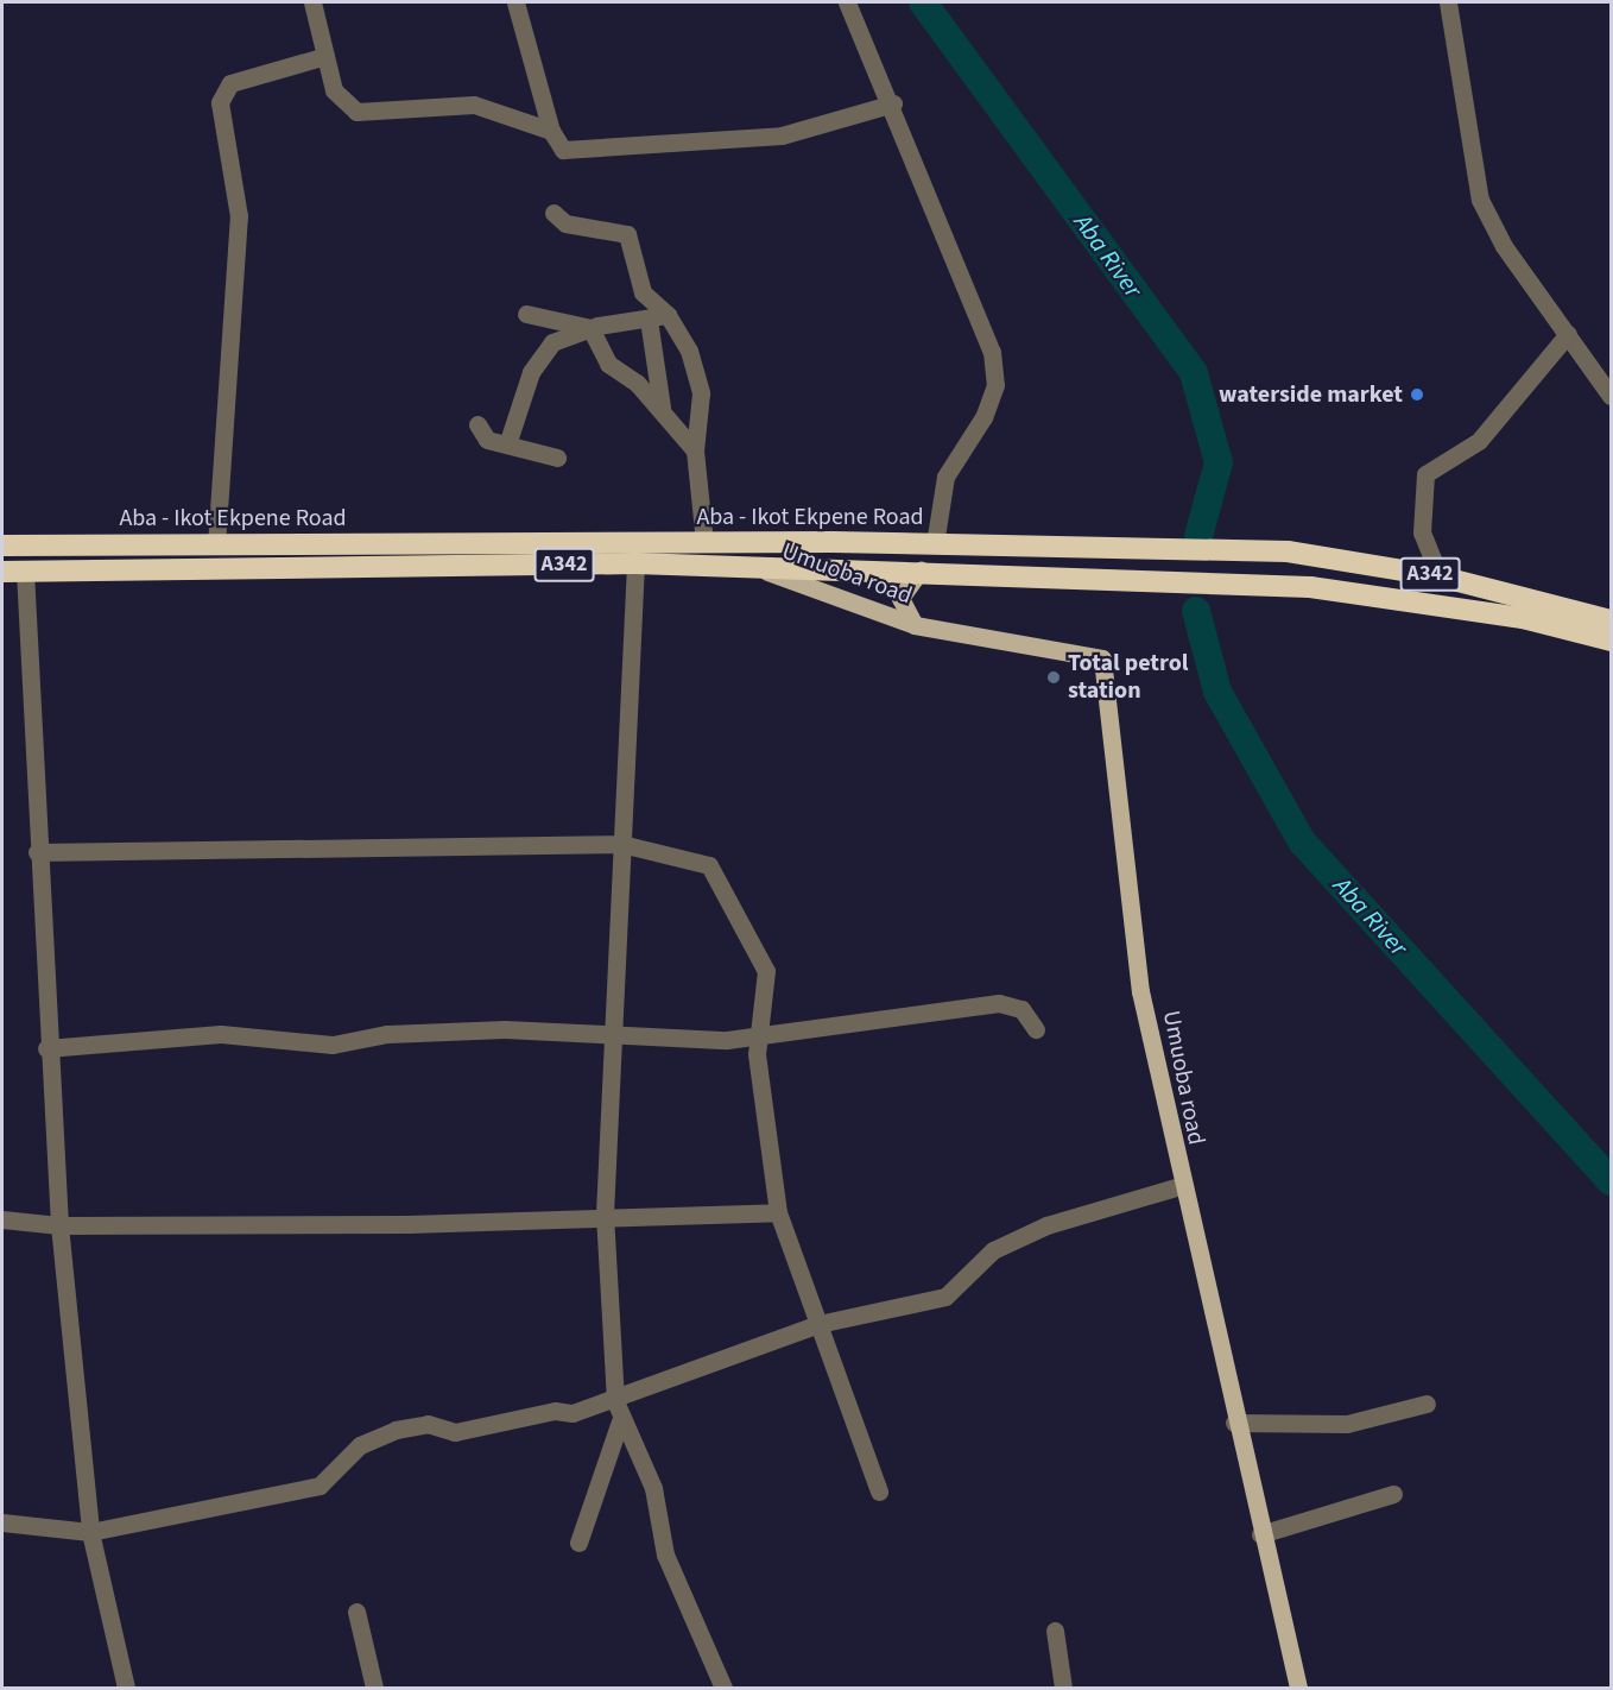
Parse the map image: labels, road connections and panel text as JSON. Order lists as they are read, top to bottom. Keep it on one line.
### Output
{"streets":{"highway":["Aba - Ikot Ekpene Road","A342"],"main road":["Umuoba road"]},"crossings":[["A342","Umuoba road"]],"water":["Aba River"],"places":["waterside market","Total petrol station"]}
